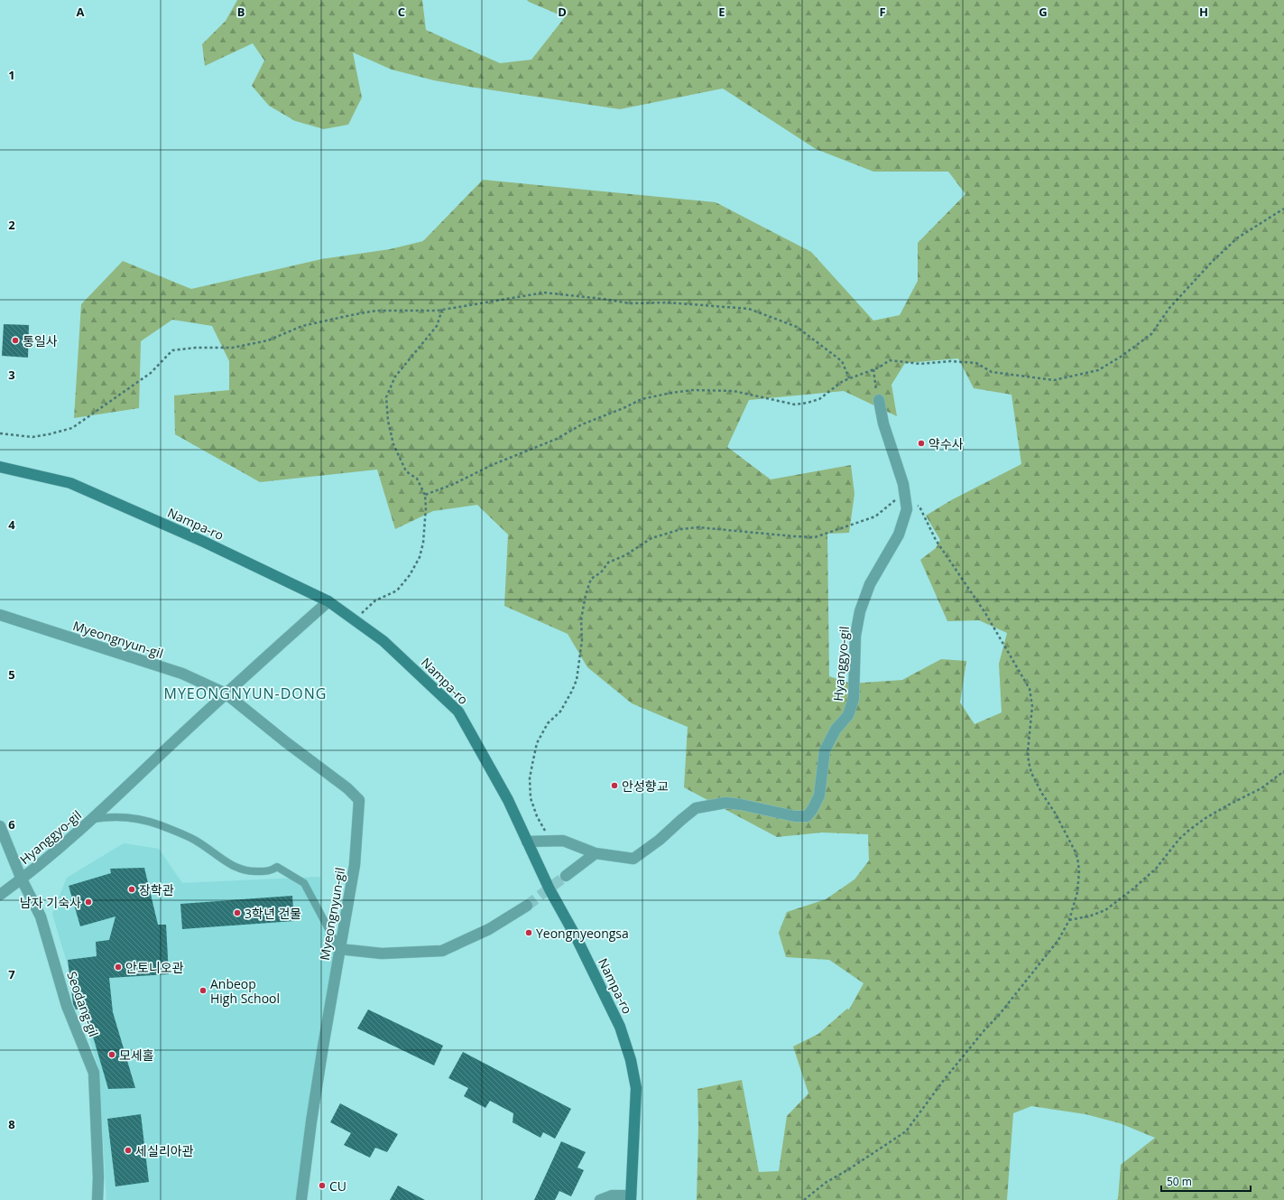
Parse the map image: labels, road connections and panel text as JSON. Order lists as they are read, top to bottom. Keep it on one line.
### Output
{"streets":{"street":["Nampa-ro","Myeongnyun-gil","Hyanggyo-gil","Seodang-gil"]},"crossings":[["Myeongnyun-gil","Hyanggyo-gil"],["Hyanggyo-gil","Seodang-gil"]],"districts":["MYEONGNYUN-DONG"],"places":["통일사","약수사","안성향교","장학관","남자 기숙사","3학년 건물","Yeongnyeongsa","안토니오관","Anbeop High School","모세홀","세실리아관","CU"],"scale_bar":"50 m","grid":{"columns":["A","B","C","D","E","F","G","H"],"rows":["1","2","3","4","5","6","7","8"]}}
